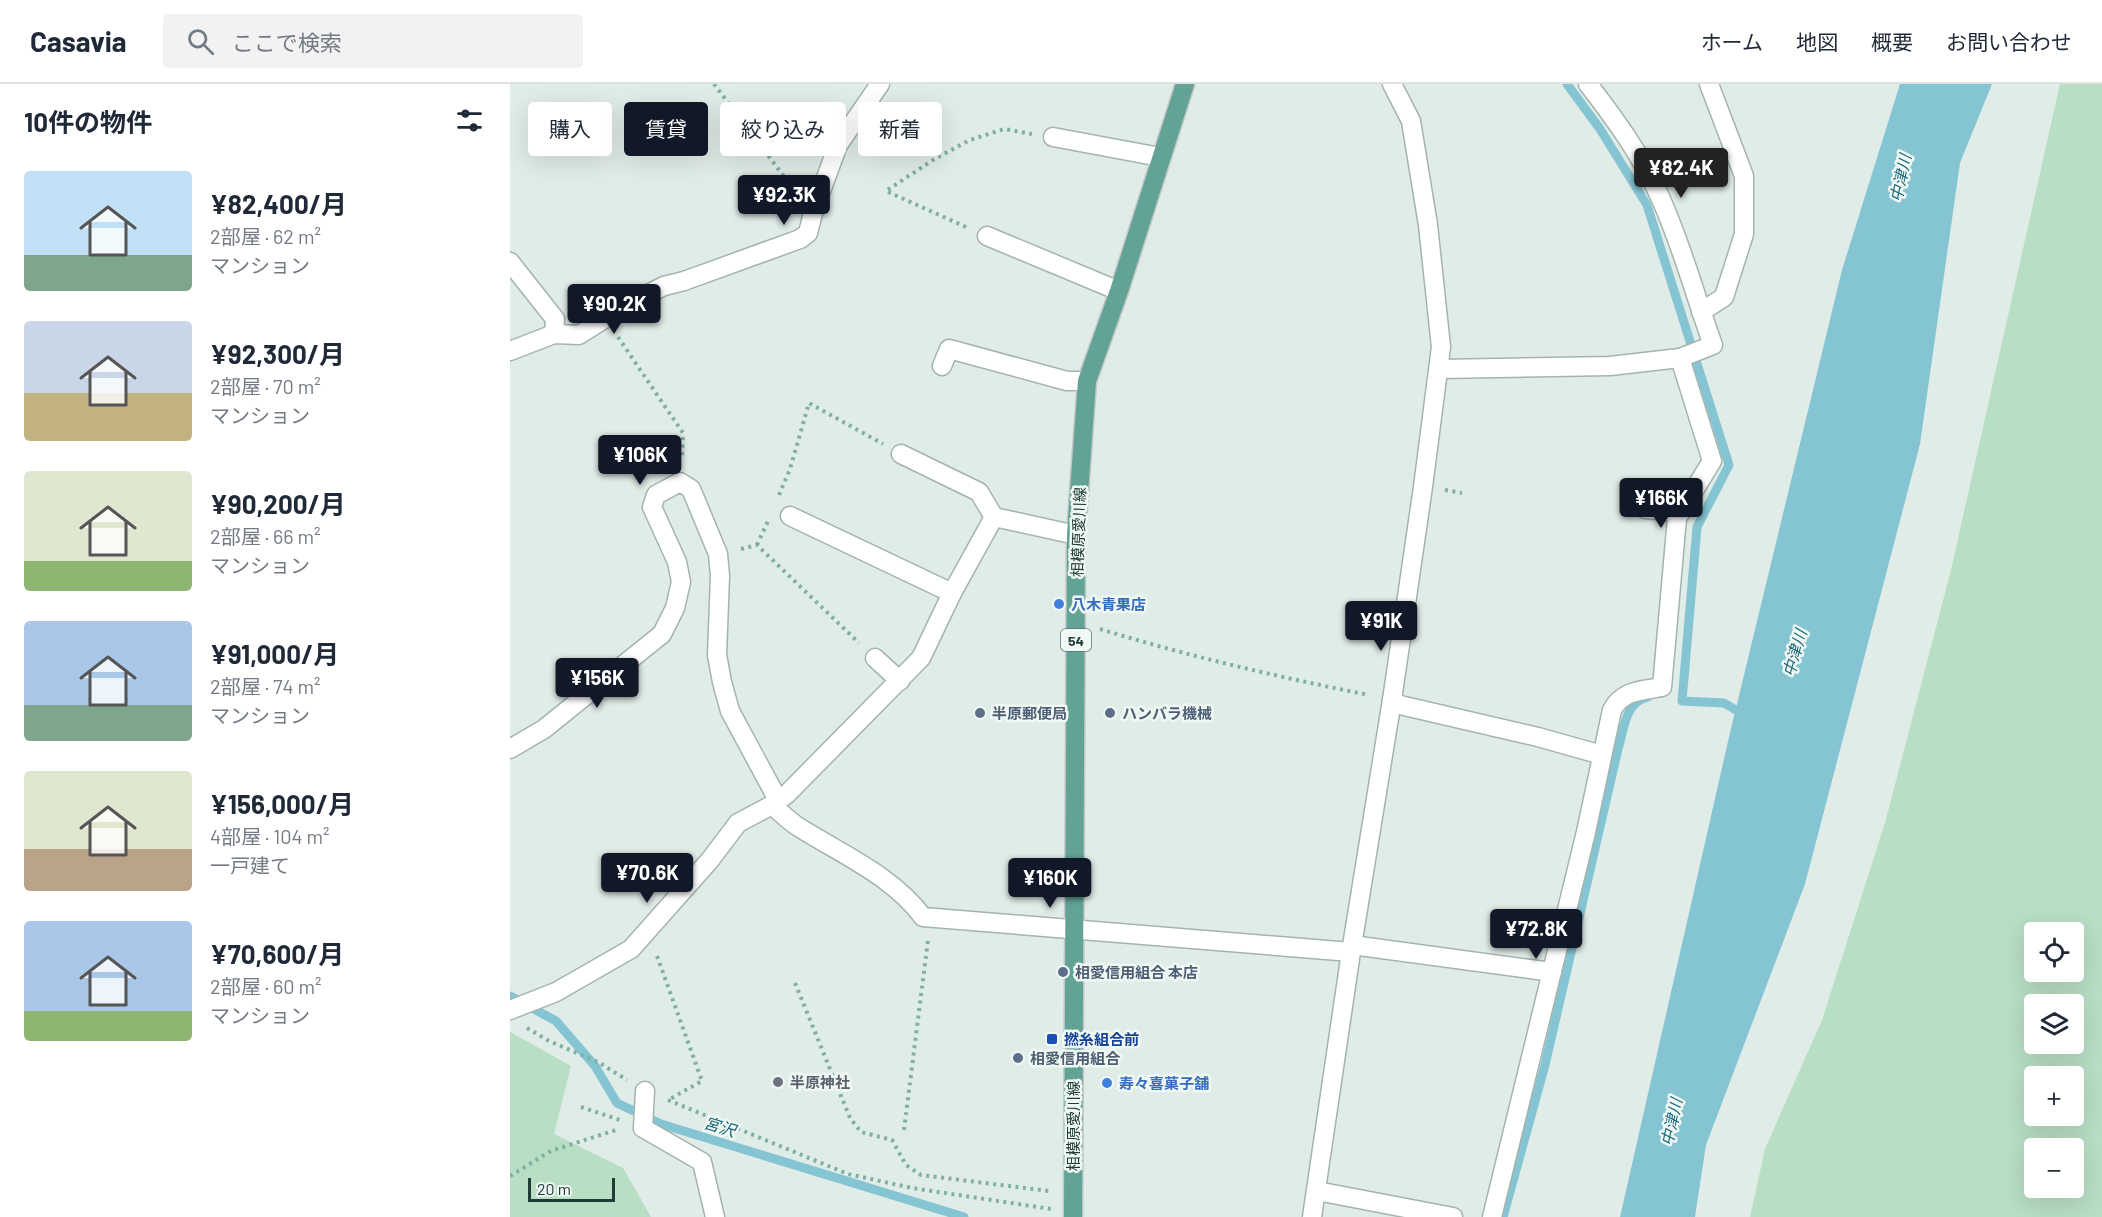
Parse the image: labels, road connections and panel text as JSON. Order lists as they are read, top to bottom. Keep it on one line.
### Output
{"streets":{"main road":["相模原愛川線","54"]},"water":["中津川","宮沢"],"places":{"other":["八木青果店","半原郵便局","ハンバラ機械","相愛信用組合 本店","相愛信用組合","半原神社","寿々喜菓子舗"],"transit":["撚糸組合前"]},"scale_bar":"20 m","page":{"header":"Casavia","search":"ここで検索","nav":["ホーム","地図","概要","お問い合わせ"],"heading":"10件の物件","chip":["購入","賃貸","絞り込み","新着"],"price":["¥82.4K","¥92.3K","¥90.2K","¥106K","¥166K","¥91K","¥156K","¥70.6K","¥160K","¥72.8K"],"list":[{"name":"¥82,400/月","note":"2部屋 · 62 m² · マンション"},{"name":"¥92,300/月","note":"2部屋 · 70 m² · マンション"},{"name":"¥90,200/月","note":"2部屋 · 66 m² · マンション"},{"name":"¥91,000/月","note":"2部屋 · 74 m² · マンション"},{"name":"¥156,000/月","note":"4部屋 · 104 m² · 一戸建て"},{"name":"¥70,600/月","note":"2部屋 · 60 m² · マンション"}],"map_buttons":["+","−"],"scale":"20 m"}}
